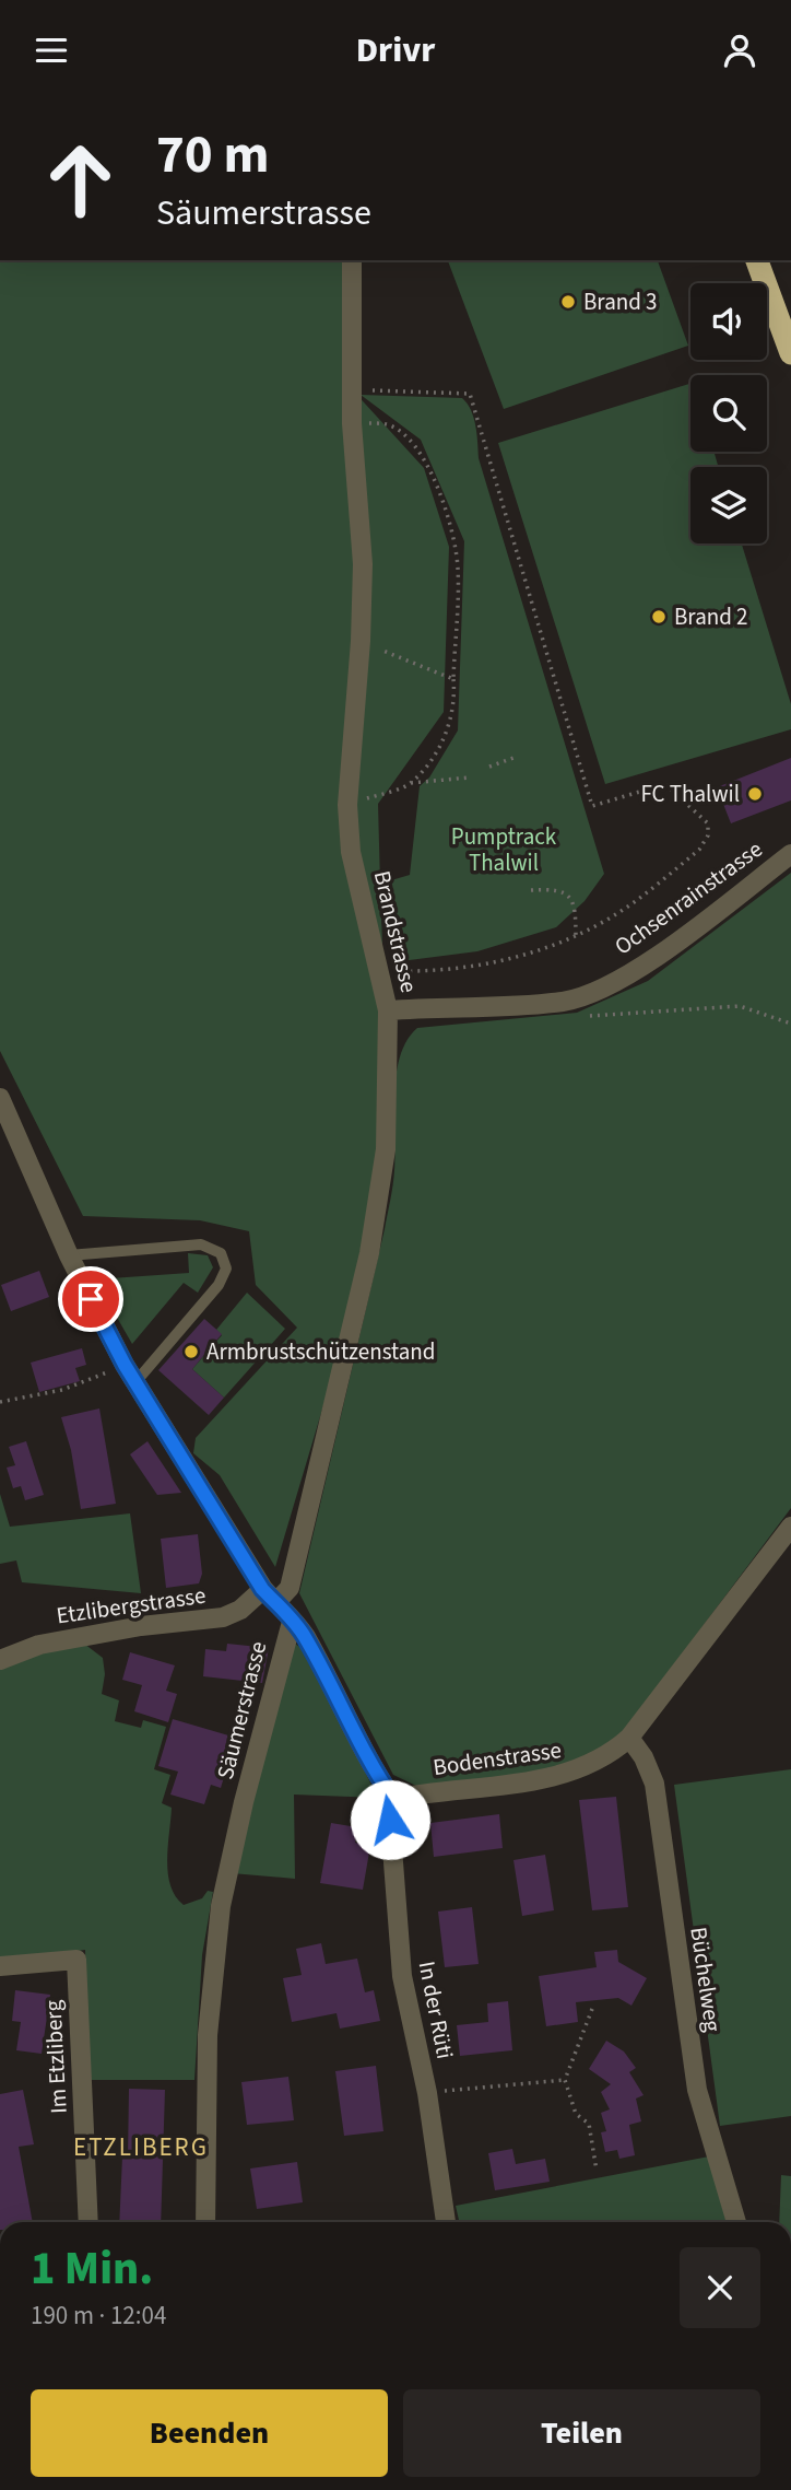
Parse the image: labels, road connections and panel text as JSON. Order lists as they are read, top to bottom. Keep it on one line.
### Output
{"streets":{"street":["Ochsenrainstrasse","Brandstrasse","Etzlibergstrasse","Säumerstrasse","Bodenstrasse","Büchelweg","In der Rüti","Im Etzliberg"]},"crossings":[["Ochsenrainstrasse","Brandstrasse"],["Brandstrasse","Etzlibergstrasse"],["Brandstrasse","Säumerstrasse"],["Etzlibergstrasse","Säumerstrasse"],["Bodenstrasse","Büchelweg"],["Bodenstrasse","In der Rüti"]],"districts":["ETZLIBERG"],"parks":["Pumptrack Thalwil"],"places":["Brand 3","Brand 2","FC Thalwil","Armbrustschützenstand"],"page":{"header":"Drivr","turn":["70 m","Säumerstrasse"],"heading":["1 Min.","190 m · 12:04"],"buttons":["Beenden","Teilen"]}}
